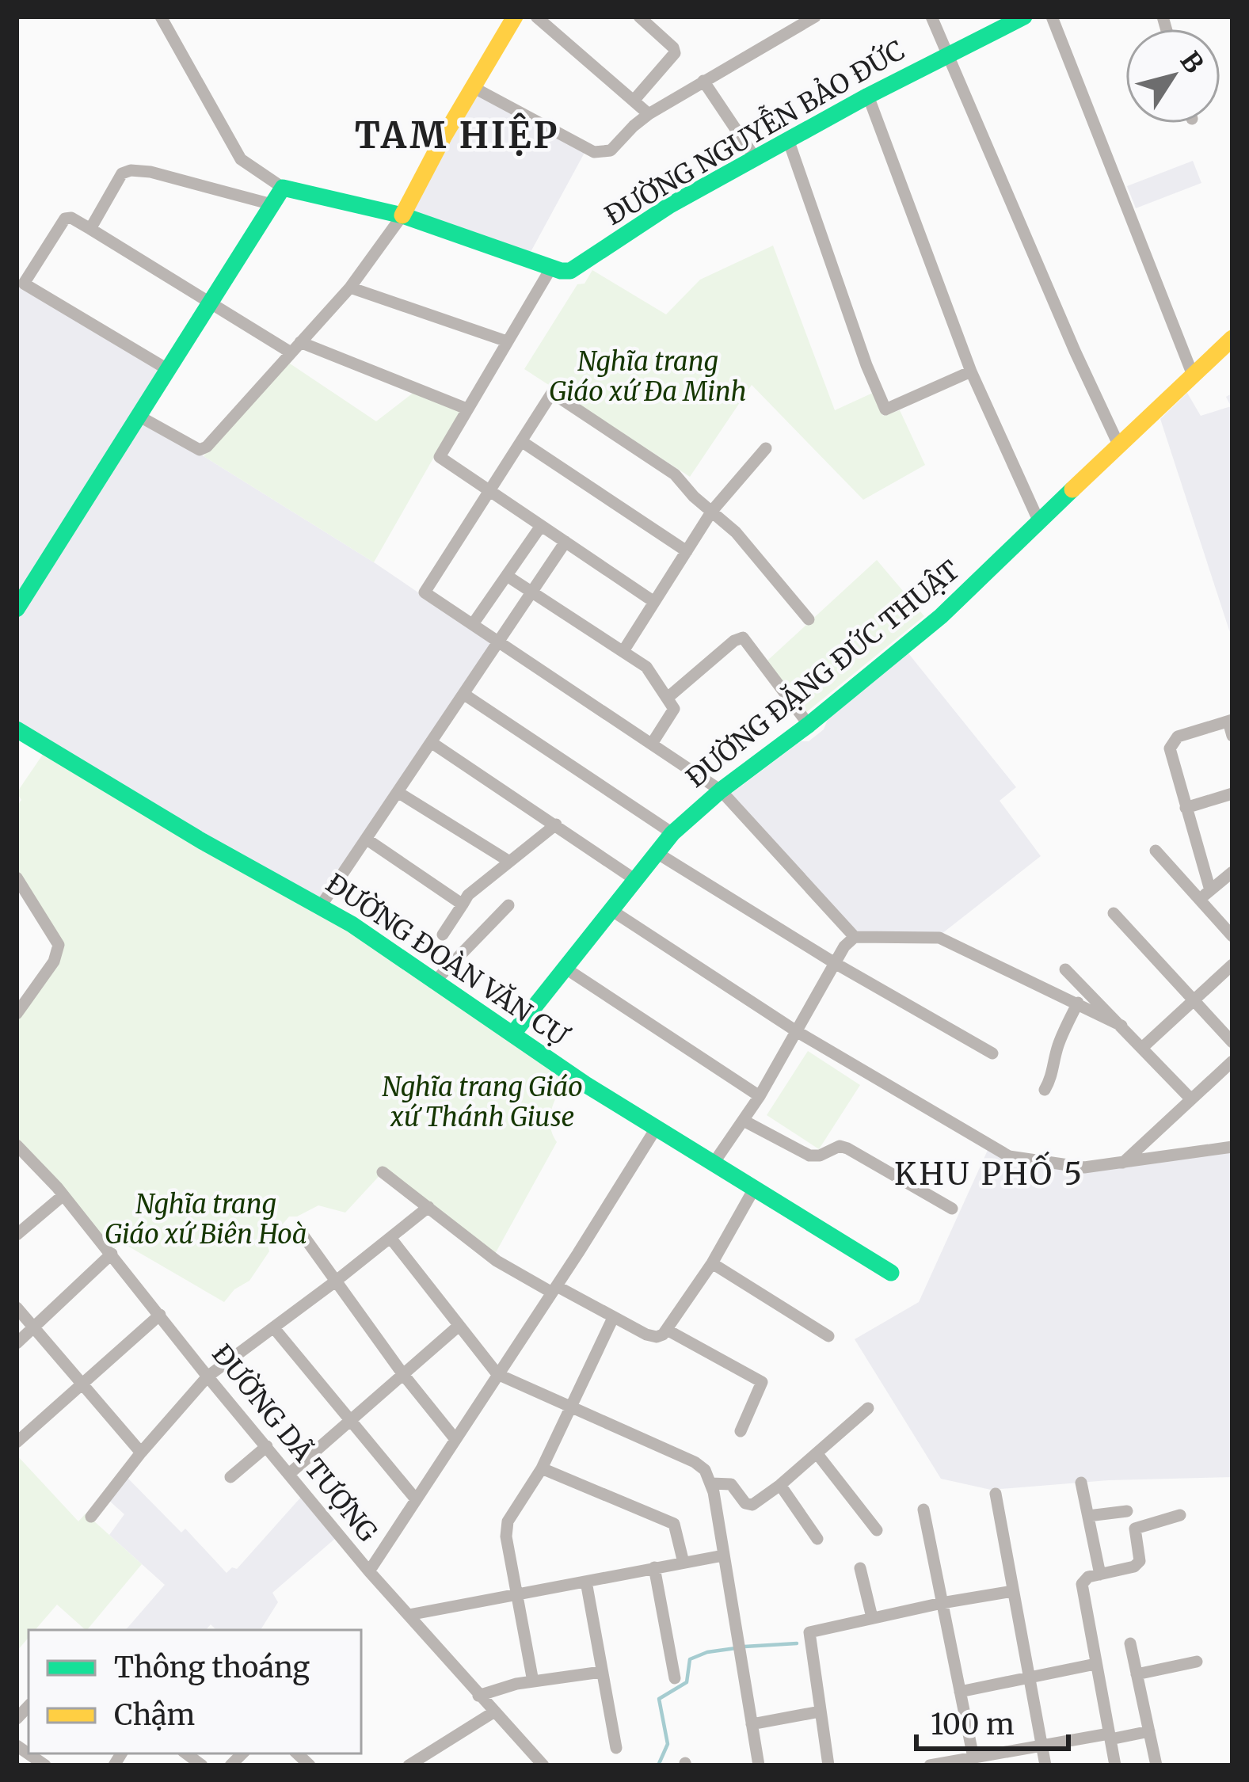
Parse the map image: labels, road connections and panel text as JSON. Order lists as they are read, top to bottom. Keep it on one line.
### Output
{"streets":{"street":["ĐƯỜNG NGUYỄN BẢO ĐỨC","ĐƯỜNG ĐẶNG ĐỨC THUẬT","ĐƯỜNG ĐOÀN VĂN CỰ","ĐƯỜNG DÃ TƯỢNG"]},"crossings":[["ĐƯỜNG ĐẶNG ĐỨC THUẬT","ĐƯỜNG ĐOÀN VĂN CỰ"]],"districts":["TAM HIỆP","KHU PHỐ 5"],"parks":["Nghĩa trang Giáo xứ Đa Minh","Nghĩa trang Giáo xứ Thánh Giuse","Nghĩa trang Giáo xứ Biên Hoà"],"legend":["Thông thoáng","Chậm"],"scale_bar":"100 m","north":"top right"}
